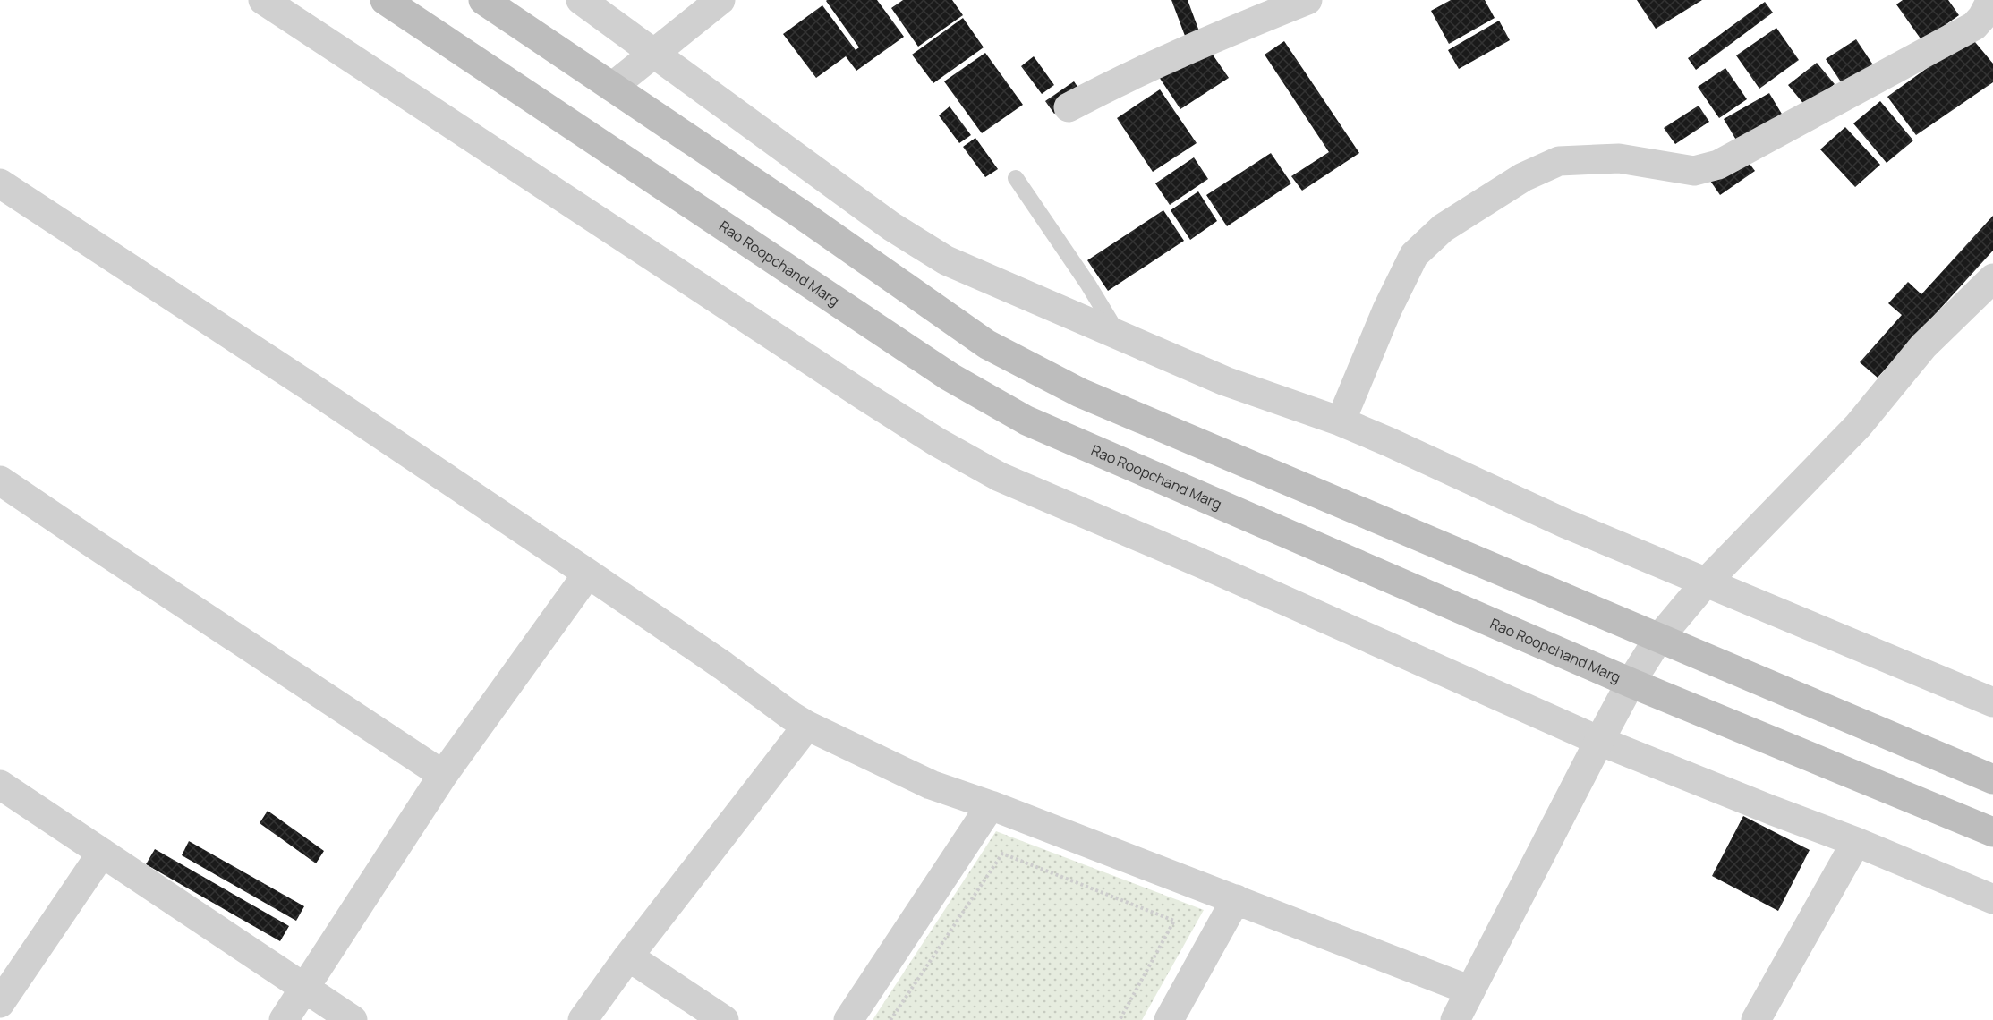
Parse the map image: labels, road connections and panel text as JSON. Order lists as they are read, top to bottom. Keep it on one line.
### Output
{"streets":{"main road":["Rao Roopchand Marg"]}}
